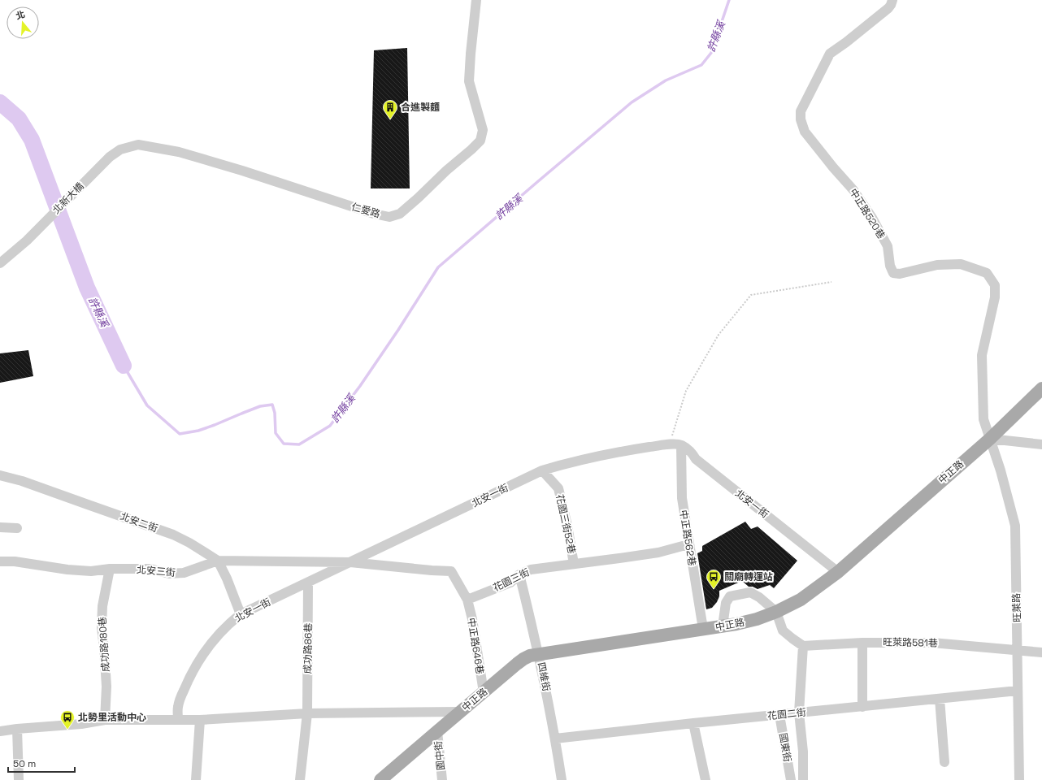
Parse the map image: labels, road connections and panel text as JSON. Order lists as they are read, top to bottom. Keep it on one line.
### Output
{"streets":{"main road":["中正路"],"street":["北新大橋","仁愛路","中正路520巷","北安一街","北安二街","花園三街52巷","中正路562巷","北安三街","花園三街","旺萊路","旺萊路581巷","成功路180巷","中正路646巷","成功路86巷","四維街","花園二街","國東街","園中街"]},"crossings":[["北新大橋","仁愛路"],["中正路520巷","中正路"],["中正路520巷","旺萊路"],["中正路","北安一街"],["中正路","中正路562巷"],["中正路","旺萊路"],["中正路","中正路646巷"],["中正路","四維街"],["中正路","園中街"],["北安一街","花園三街52巷"],["北安一街","中正路562巷"],["北安一街","北安三街"],["北安一街","成功路86巷"],["北安二街","北安三街"],["花園三街52巷","花園三街"],["中正路562巷","花園三街"],["北安三街","成功路180巷"],["花園三街","中正路646巷"],["花園三街","四維街"],["旺萊路","旺萊路581巷"],["旺萊路","花園二街"],["四維街","花園二街"],["花園二街","國東街"]],"water":["許縣溪"],"places":{"building":["合進製麵"],"bus stop":["關廟轉運站","北勢里活動中心"]},"scale_bar":"50 m","north":"top"}
